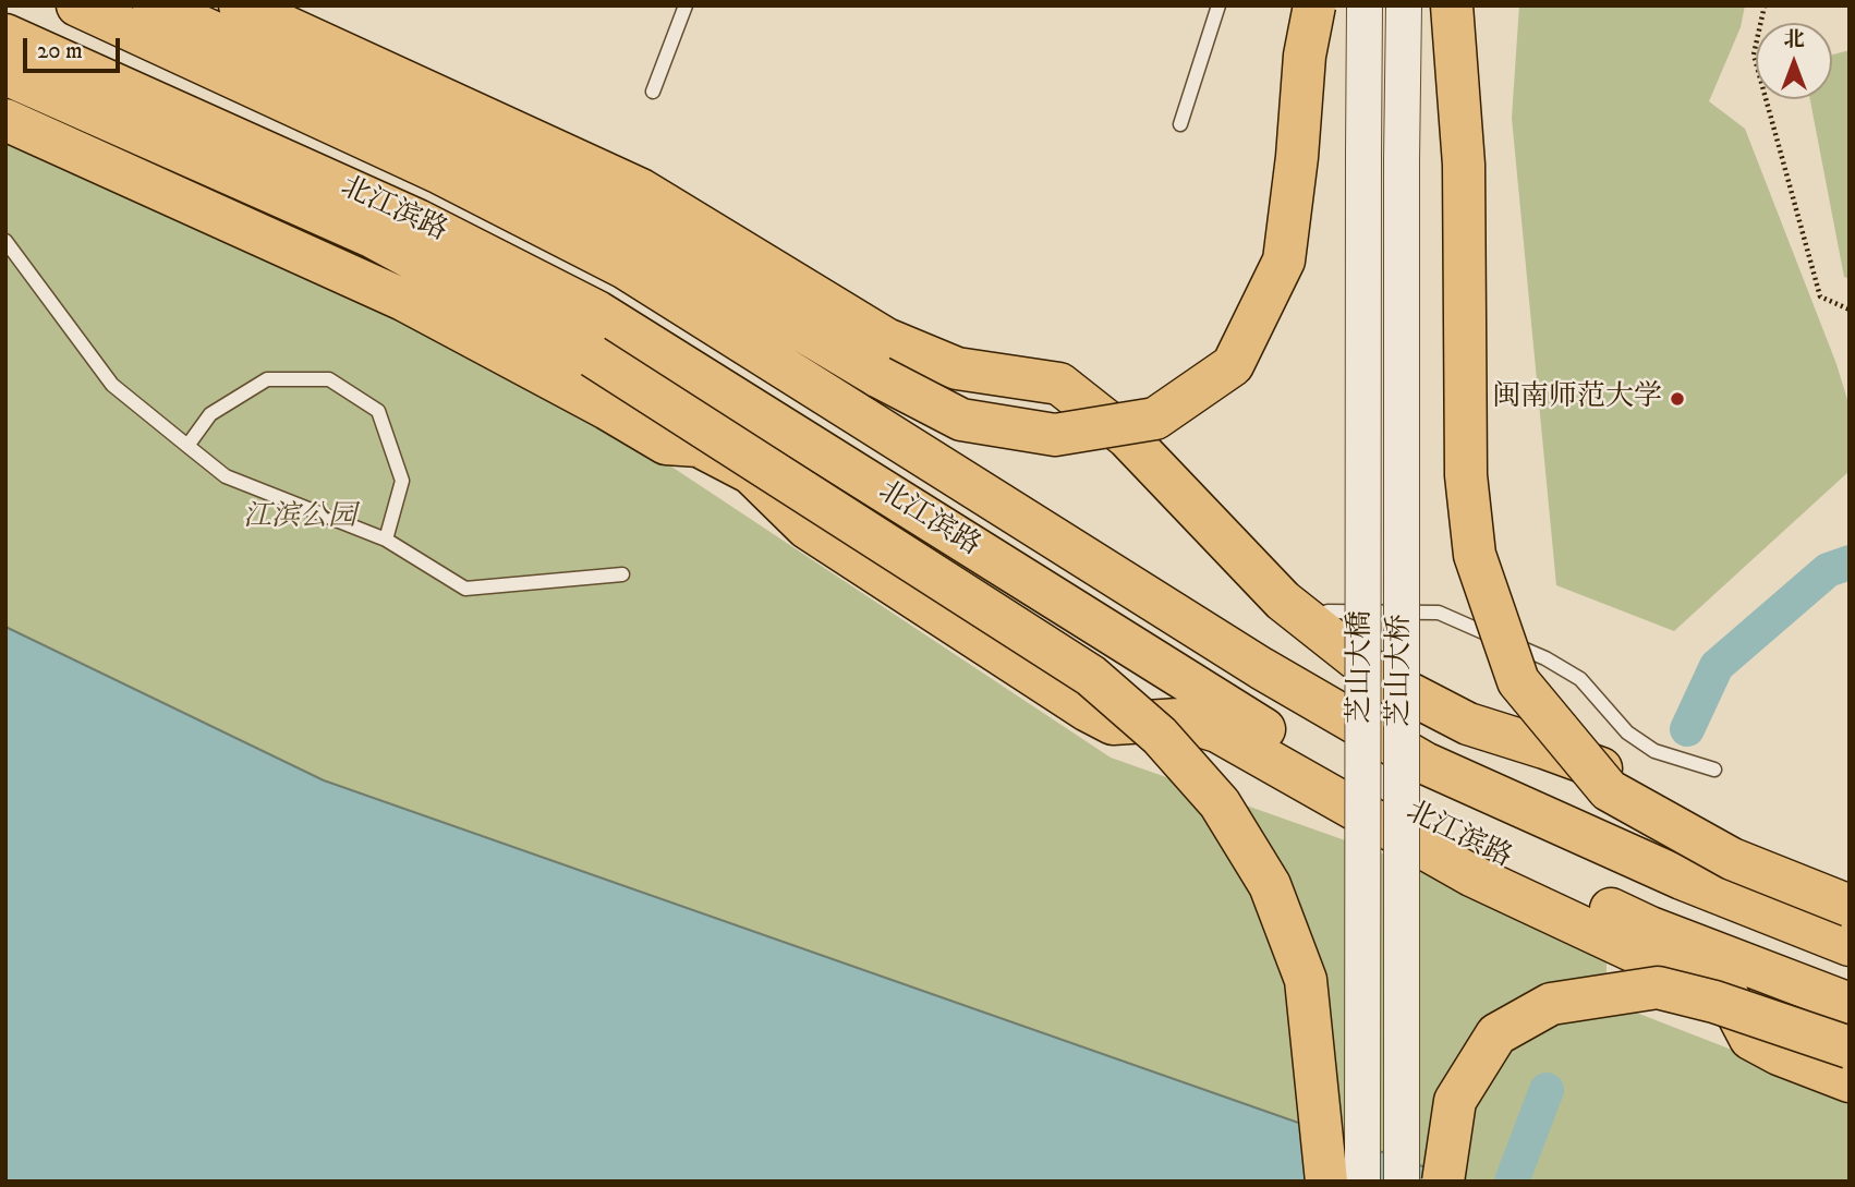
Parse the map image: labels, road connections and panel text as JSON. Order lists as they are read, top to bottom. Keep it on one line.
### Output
{"streets":{"main road":["北江滨路"],"street":["芝山大橋","芝山大桥"]},"parks":["江滨公园"],"places":["闽南师范大学"],"scale_bar":"20 m","north":"top"}
